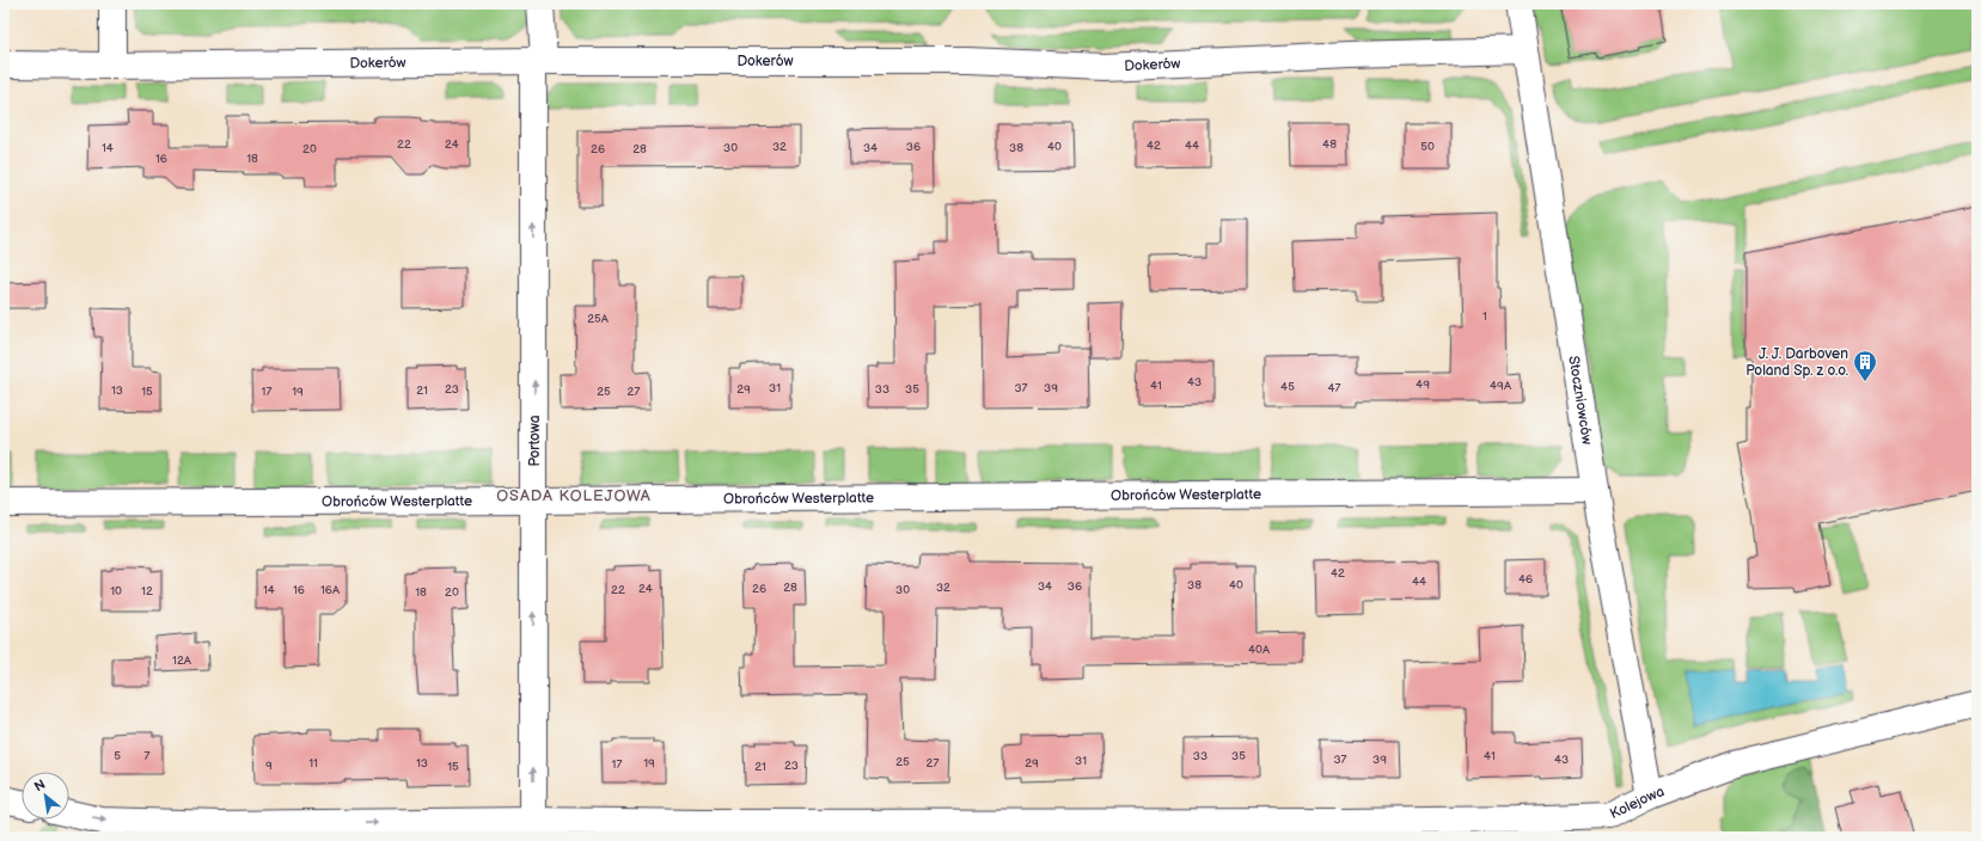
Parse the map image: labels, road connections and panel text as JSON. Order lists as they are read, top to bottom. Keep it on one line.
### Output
{"streets":{"street":["Dokerów","Stoczniowców","Portowa","Obrońców Westerplatte","Kolejowa"]},"crossings":[["Dokerów","Stoczniowców"],["Dokerów","Portowa"],["Stoczniowców","Obrońców Westerplatte"],["Stoczniowców","Kolejowa"],["Portowa","Obrońców Westerplatte"],["Portowa","Kolejowa"]],"one_way":["Portowa"],"districts":["OSADA KOLEJOWA"],"places":{"building":["J. J. Darboven Poland Sp. z o.o."]},"house_numbers":["22","24","48","42","44","32","36","40","50","14","30","34","38","20","26","28","16","18","1","25A","43","49","41","49A","45","31","37","39","47","23","29","33","35","13","21","15","17","19","25","27","42","46","44","38","40","34","36","28","32","24","26","14","16","16A","22","30","10","12","18","20","40A","12A","5","7","33","35","41","37","39","43","31","25","11","13","19","27","29","17","9","23","15","21"],"north":"top left"}
